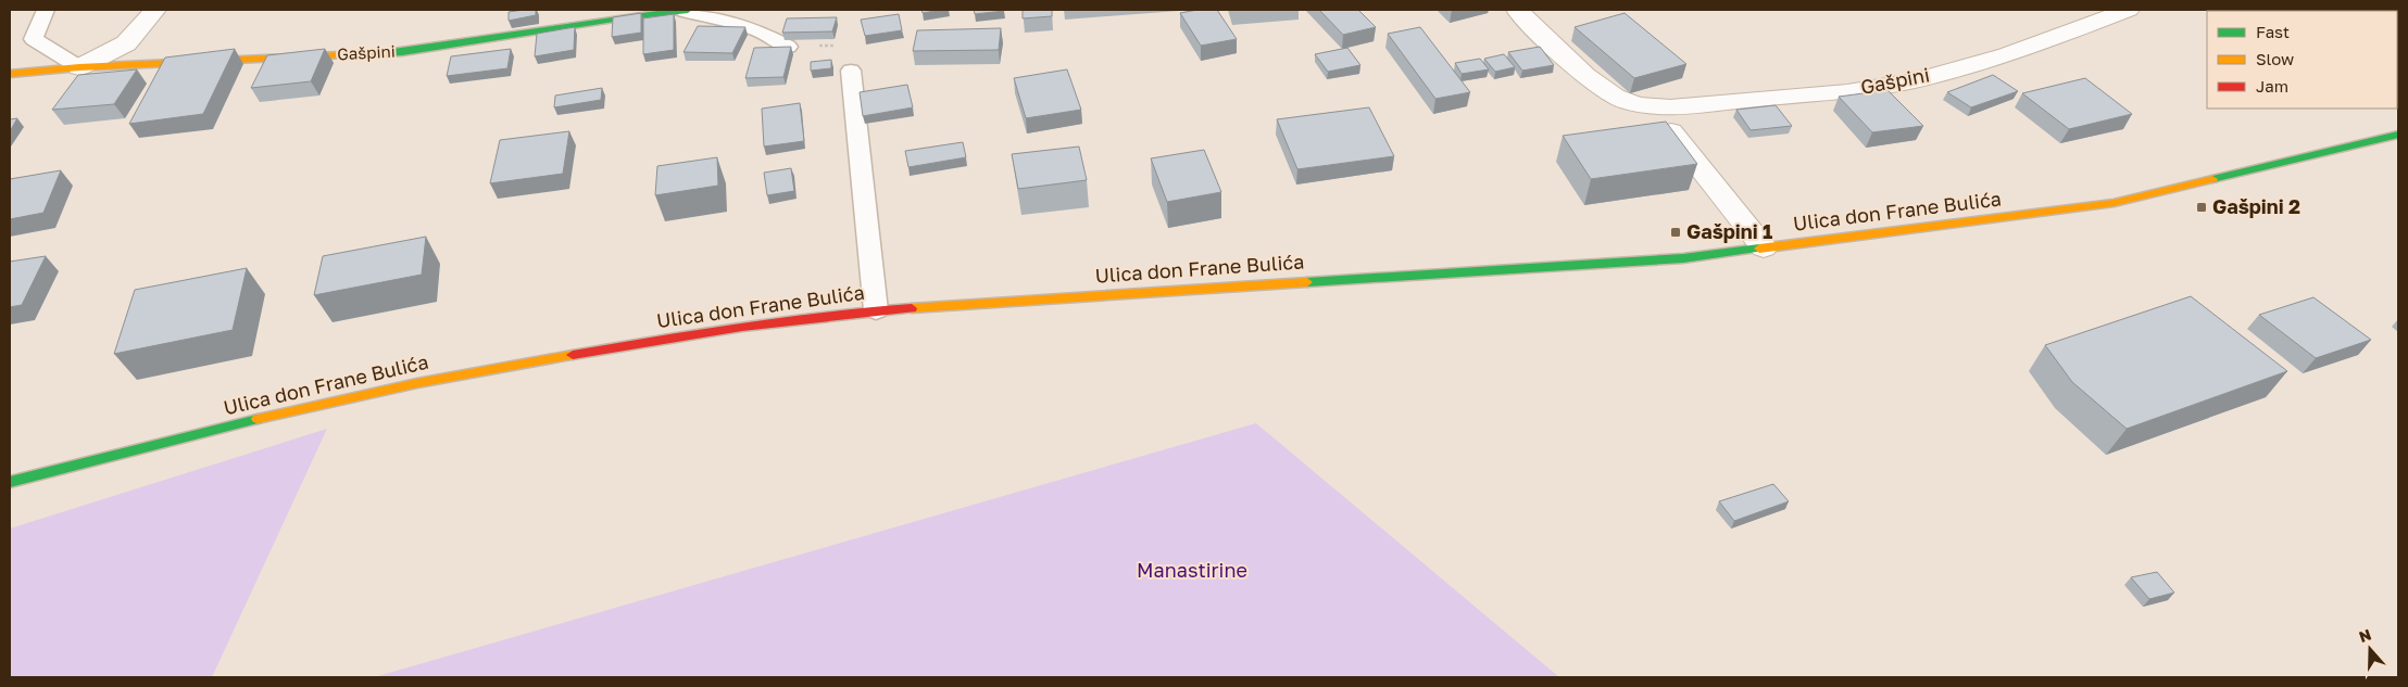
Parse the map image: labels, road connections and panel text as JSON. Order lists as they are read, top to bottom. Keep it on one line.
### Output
{"streets":{"street":["Gašpini","Ulica don Frane Bulića"]},"parks":["Manastirine"],"places":{"transit":["Gašpini 2","Gašpini 1"]},"legend":["Fast","Slow","Jam"],"north":"top"}
